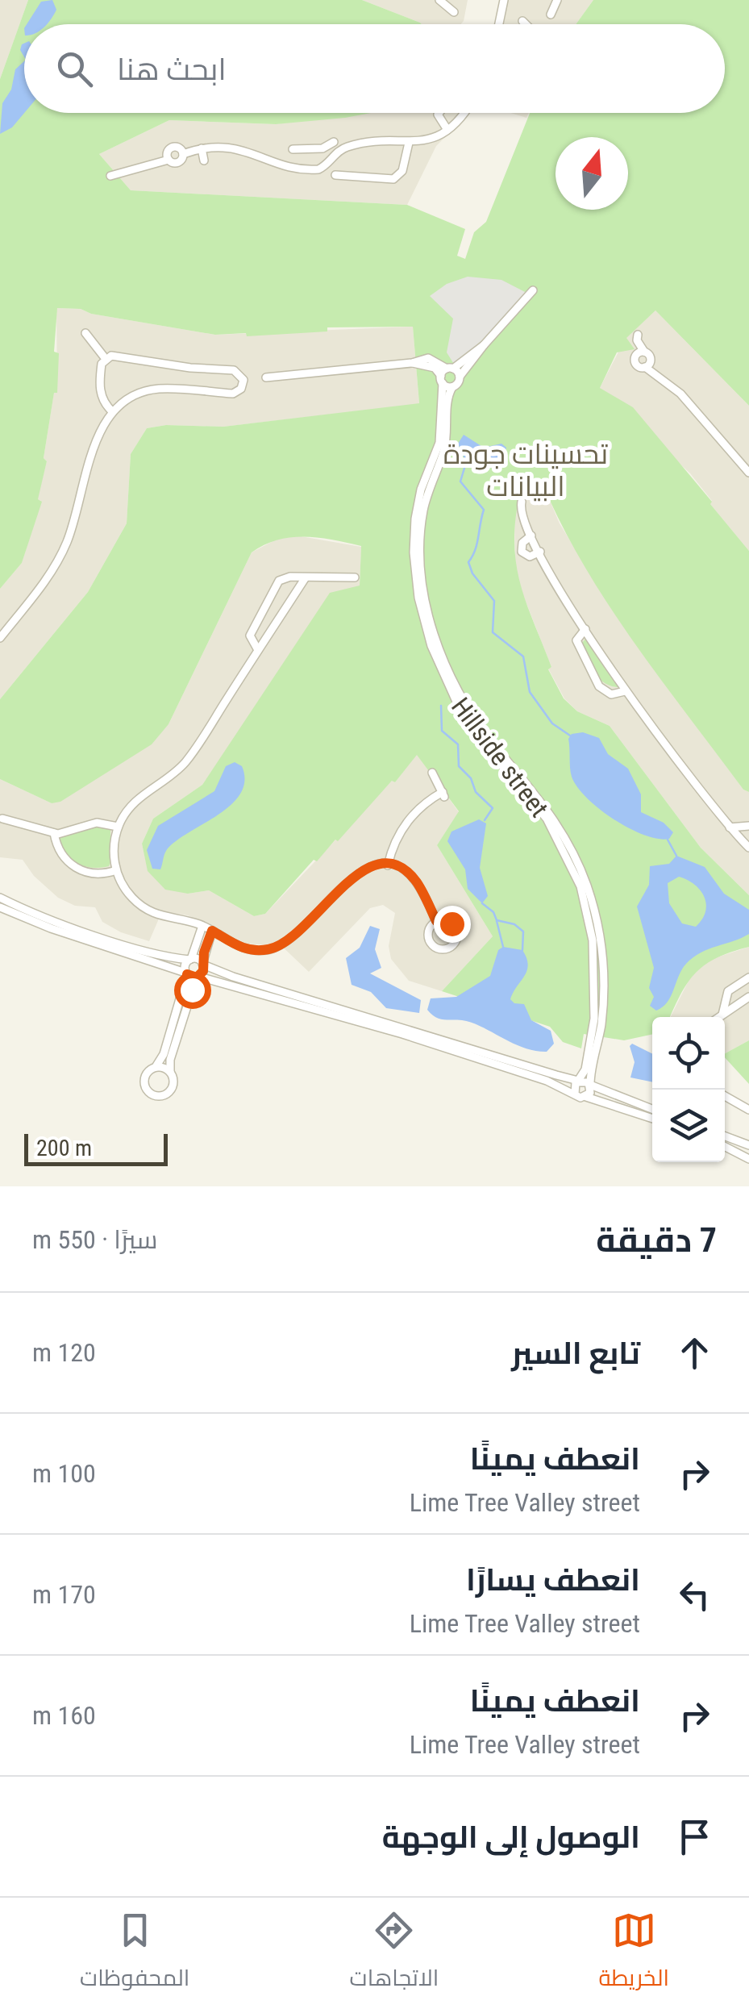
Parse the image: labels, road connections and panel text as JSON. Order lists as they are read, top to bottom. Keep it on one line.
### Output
{"streets":{"street":["Hillside street"]},"districts":["تحسينات جودة البيانات"],"scale_bar":"200 m","north":"top","page":{"search":"ابحث هنا","scale":"200 m","heading":["7 دقيقة","سيرًا · 550 m"],"list":[["تابع السير","120 m"],["انعطف يمينًا","Lime Tree Valley street","100 m"],["انعطف يسارًا","Lime Tree Valley street","170 m"],["انعطف يمينًا","Lime Tree Valley street","160 m"],"الوصول إلى الوجهة"],"nav":["الخريطة","الاتجاهات","المحفوظات"]}}
